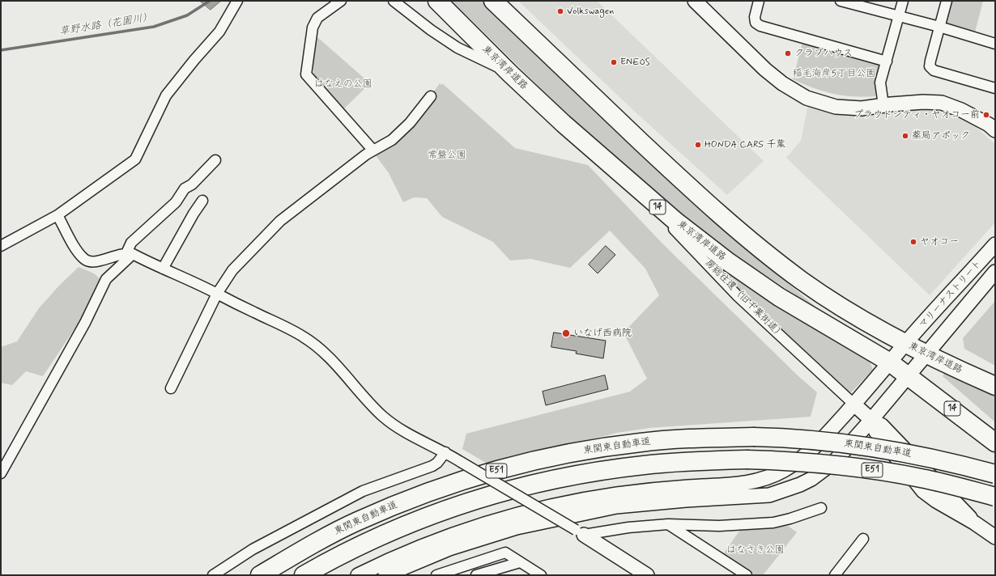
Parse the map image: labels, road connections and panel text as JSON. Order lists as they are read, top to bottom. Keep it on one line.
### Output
{"streets":{"highway":["東京湾岸道路","14","東関東自動車道","E51"],"street":["マリーナストリート","房総往還（旧千葉街道）"]},"crossings":[["東京湾岸道路","マリーナストリート"],["東京湾岸道路","房総往還（旧千葉街道）"],["マリーナストリート","房総往還（旧千葉街道）"]],"water":["草野水路（花園川）"],"parks":["稲毛海岸5丁目公園","はなえの公園","常盤公園","はなさき公園"],"places":["Volkswagen","クラブハウス","ENEOS","プラウドシティ・ヤオコー前","薬局アポック","HONDA CARS 千葉","ヤオコー","いなげ西病院"]}
